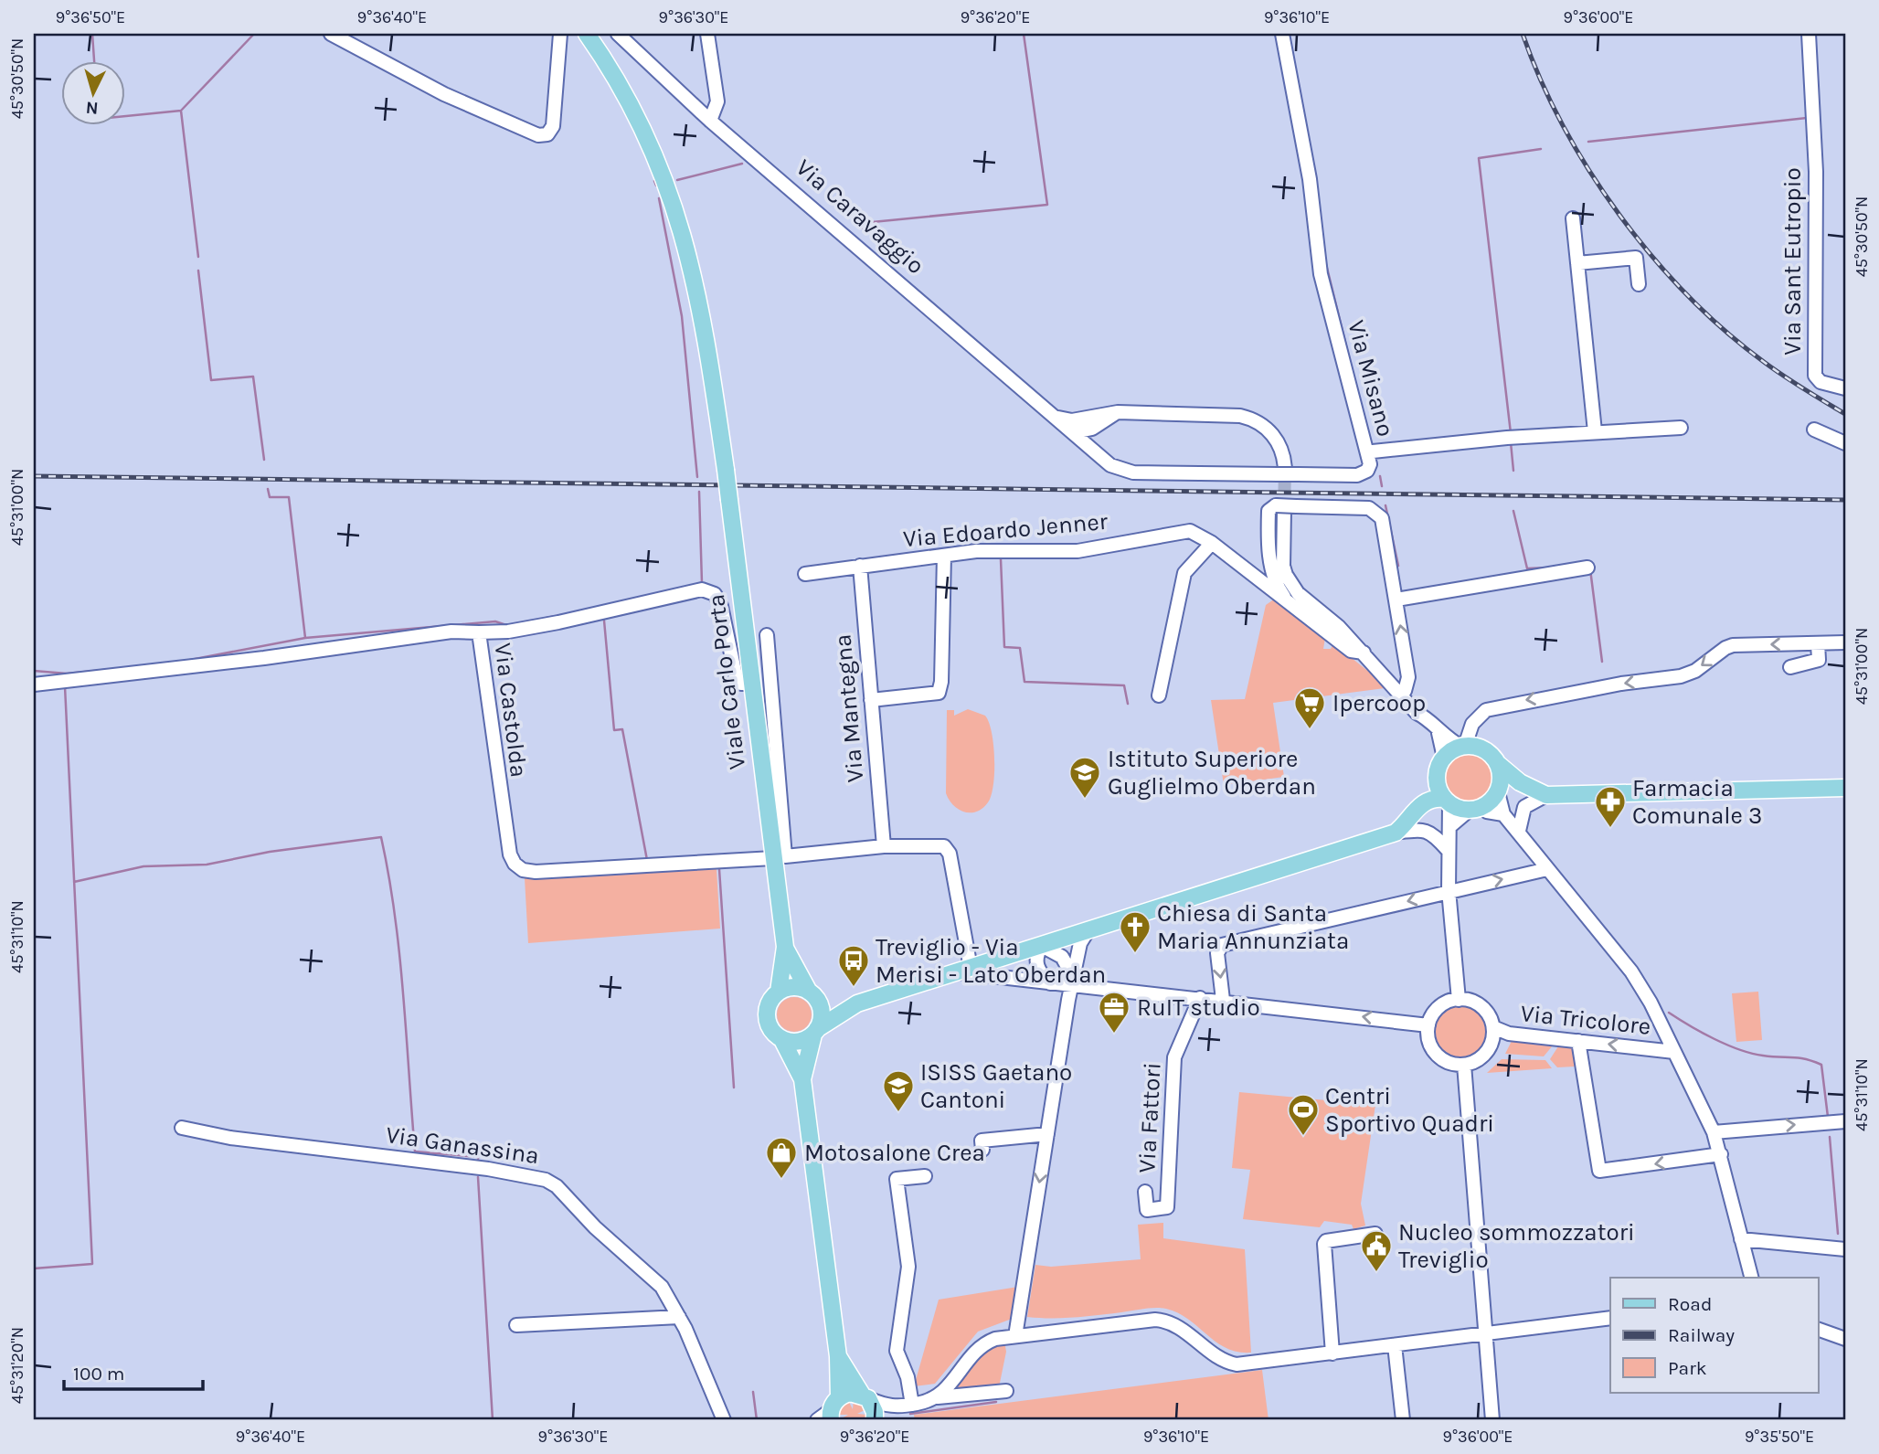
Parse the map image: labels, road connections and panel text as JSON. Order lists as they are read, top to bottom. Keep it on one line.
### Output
{"streets":{"main road":["Viale Carlo Porta"],"street":["Via Caravaggio","Via Sant Eutropio","Via Misano","Via Edoardo Jenner","Via Mantegna","Via Castolda","Via Tricolore","Via Fattori","Via Ganassina"]},"crossings":[["Via Caravaggio","Via Misano"],["Via Edoardo Jenner","Via Mantegna"],["Viale Carlo Porta","Via Castolda"]],"one_way":["Via Tricolore"],"places":{"supermarket":["Ipercoop"],"school or university":["Istituto Superiore Guglielmo Oberdan","ISISS Gaetano Cantoni"],"pharmacy":["Farmacia Comunale 3"],"church":["Chiesa di Santa Maria Annunziata"],"bus stop":["Treviglio - Via Merisi - Lato Oberdan"],"office":["RuIT studio"],"sports":["Centri Sportivo Quadri"],"shop":["Motosalone Crea"],"public building":["Nucleo sommozzatori Treviglio"]},"legend":["Road","Railway","Park"],"scale_bar":"100 m","north":"bottom","coordinates":["9°36'50\"E","9°36'40\"E","9°36'30\"E","9°36'20\"E","9°36'10\"E","9°36'00\"E","45°30'50\"N","45°31'00\"N","45°31'10\"N","45°31'20\"N","9°35'50\"E"]}
